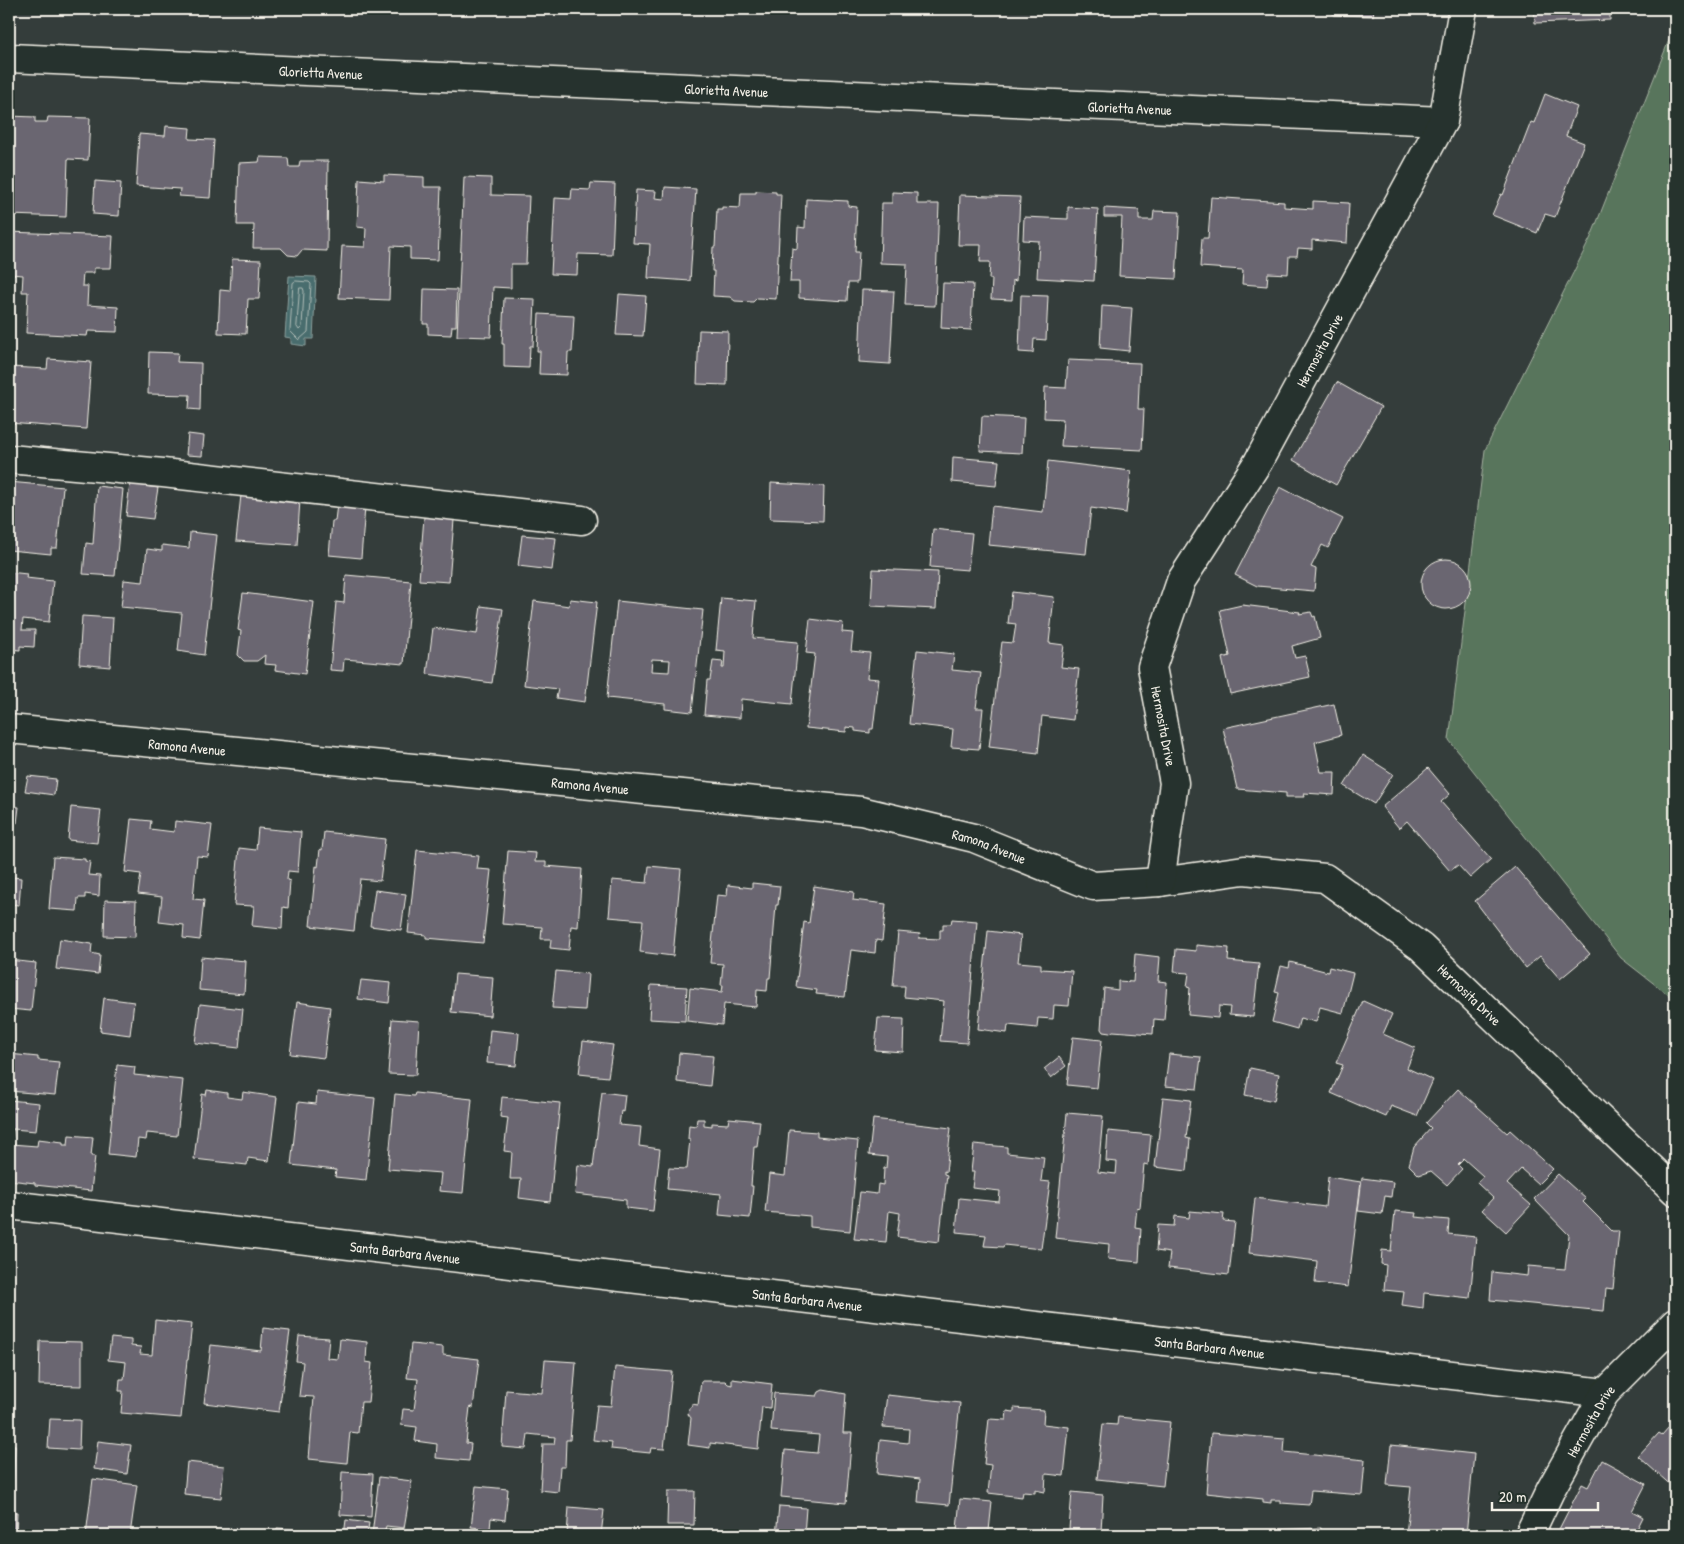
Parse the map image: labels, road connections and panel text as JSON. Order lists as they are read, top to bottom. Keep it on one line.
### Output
{"streets":{"street":["Glorietta Avenue","Hermosita Drive","Ramona Avenue","Santa Barbara Avenue"]},"crossings":[["Glorietta Avenue","Hermosita Drive"],["Hermosita Drive","Ramona Avenue"],["Hermosita Drive","Santa Barbara Avenue"]],"scale_bar":"20 m"}
